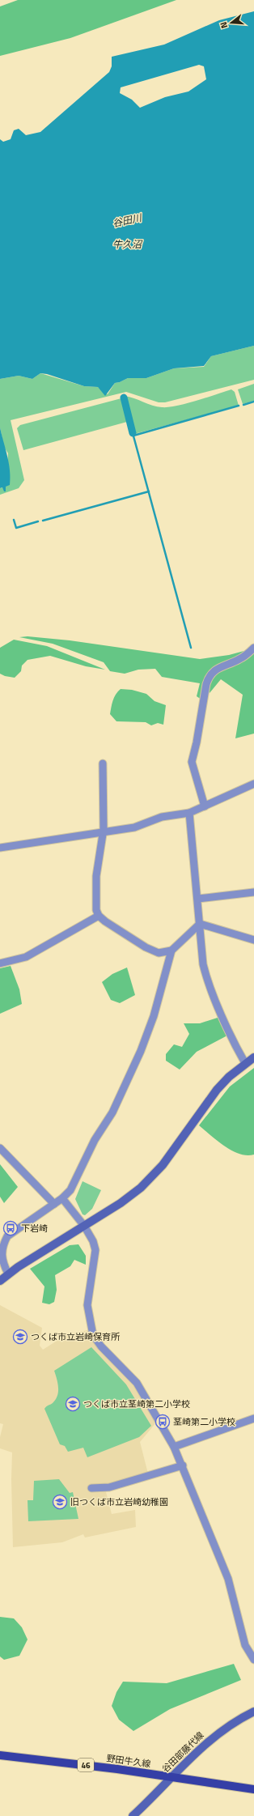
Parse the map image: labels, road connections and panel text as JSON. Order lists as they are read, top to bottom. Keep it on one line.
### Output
{"streets":{"main road":["野田牛久線","46"],"street":["谷田部藤代線"]},"crossings":[["谷田部藤代線","野田牛久線"]],"water":["谷田川","牛久沼"],"places":{"bus stop":["下岩崎","茎崎第二小学校"],"school or university":["つくば市立岩崎保育所","つくば市立茎崎第二小学校","旧つくば市立岩崎幼稚園"]},"north":"left"}
